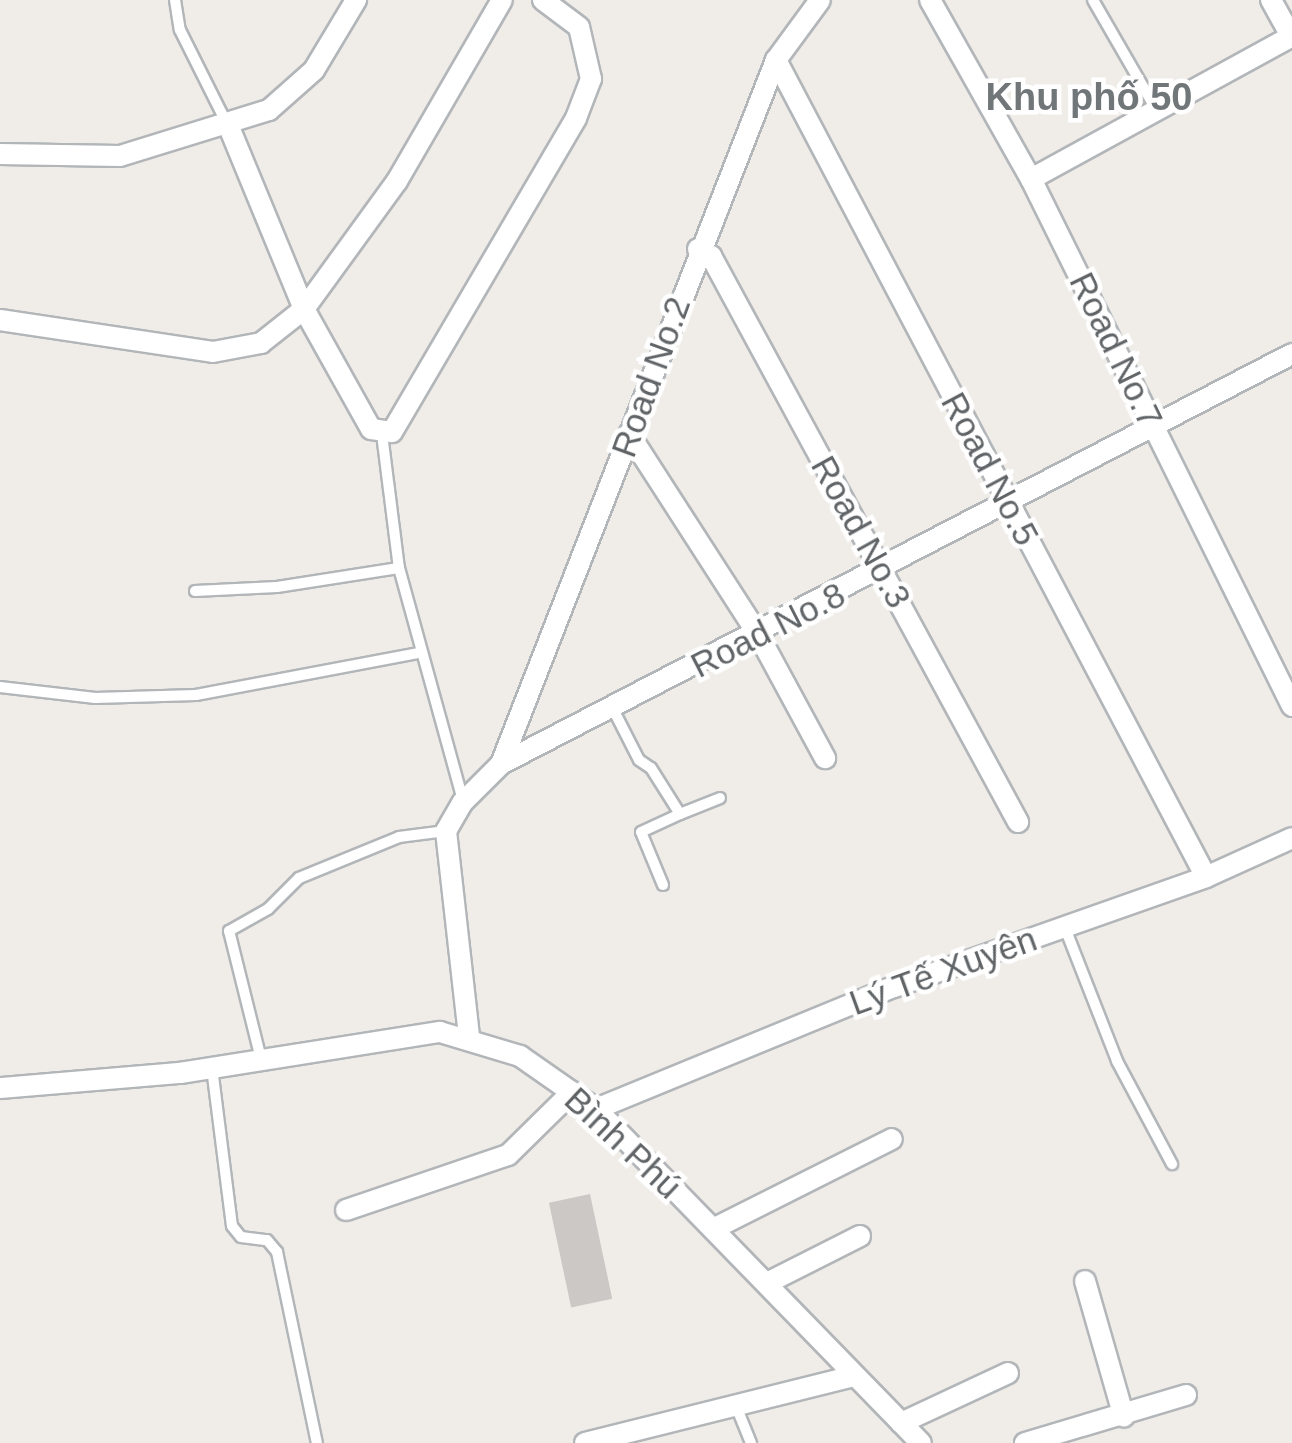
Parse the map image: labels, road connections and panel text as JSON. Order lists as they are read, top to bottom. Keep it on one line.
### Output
{"streets":{"street":["Road No.7","Road No.2","Road No.5","Road No.3","Road No.8","Lý Tế Xuyên","Bình Phú"]},"crossings":[["Road No.7","Road No.8"],["Road No.2","Road No.5"],["Road No.2","Road No.3"],["Road No.2","Road No.8"],["Road No.5","Road No.8"],["Road No.5","Lý Tế Xuyên"],["Road No.3","Road No.8"],["Lý Tế Xuyên","Bình Phú"]],"districts":["Khu phố 50"]}
